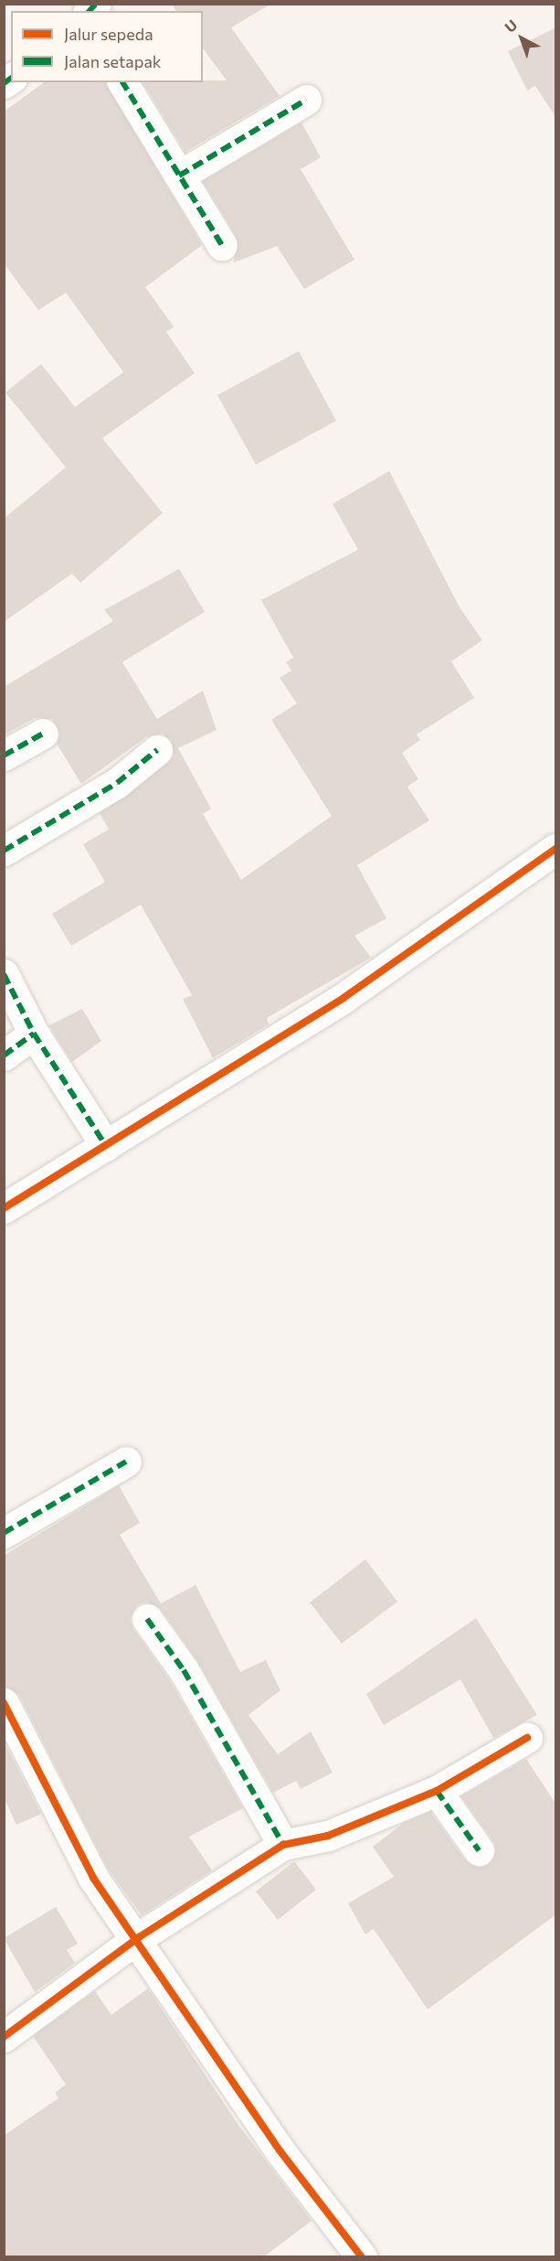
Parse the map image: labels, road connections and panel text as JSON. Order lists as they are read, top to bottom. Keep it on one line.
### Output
{"legend":["Jalur sepeda","Jalan setapak"],"north":"top left"}
